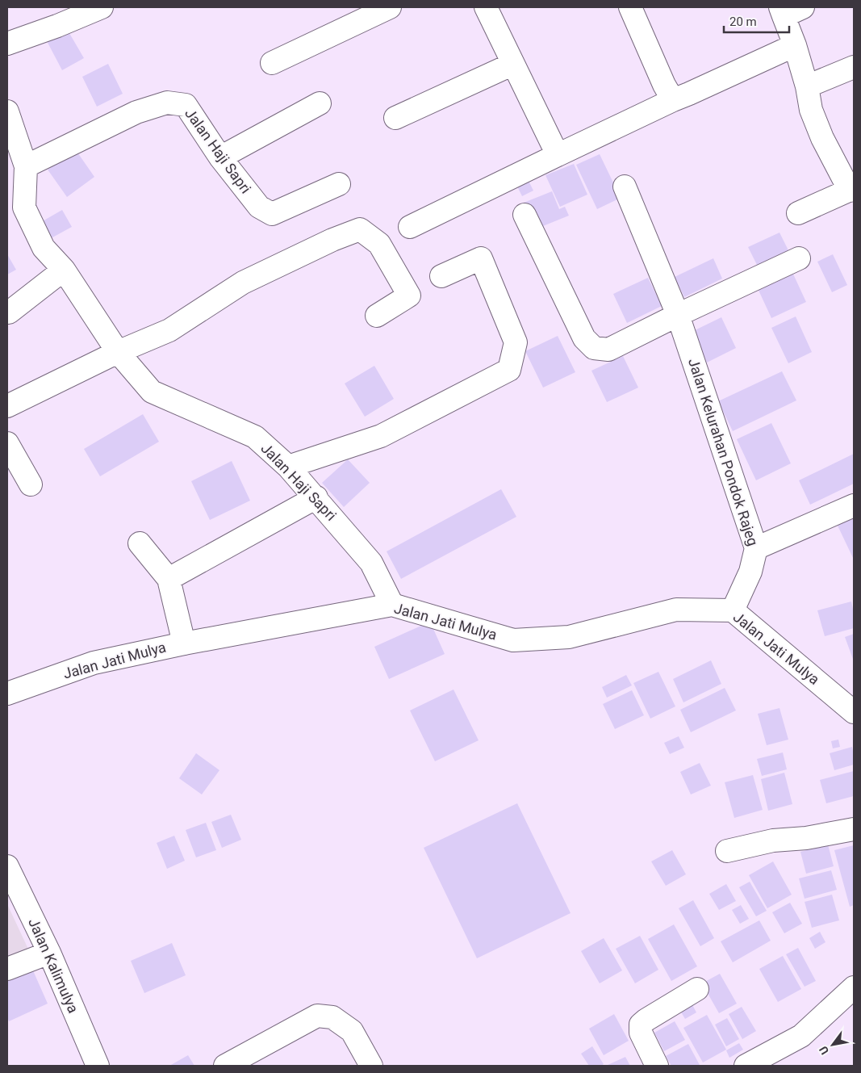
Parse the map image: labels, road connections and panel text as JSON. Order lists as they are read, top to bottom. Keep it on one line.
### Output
{"streets":{"street":["Jalan Haji Sapri","Jalan Kelurahan Pondok Rajeg","Jalan Jati Mulya","Jalan Kalimulya"]},"crossings":[["Jalan Haji Sapri","Jalan Jati Mulya"],["Jalan Kelurahan Pondok Rajeg","Jalan Jati Mulya"]],"scale_bar":"20 m","north":"bottom left"}
